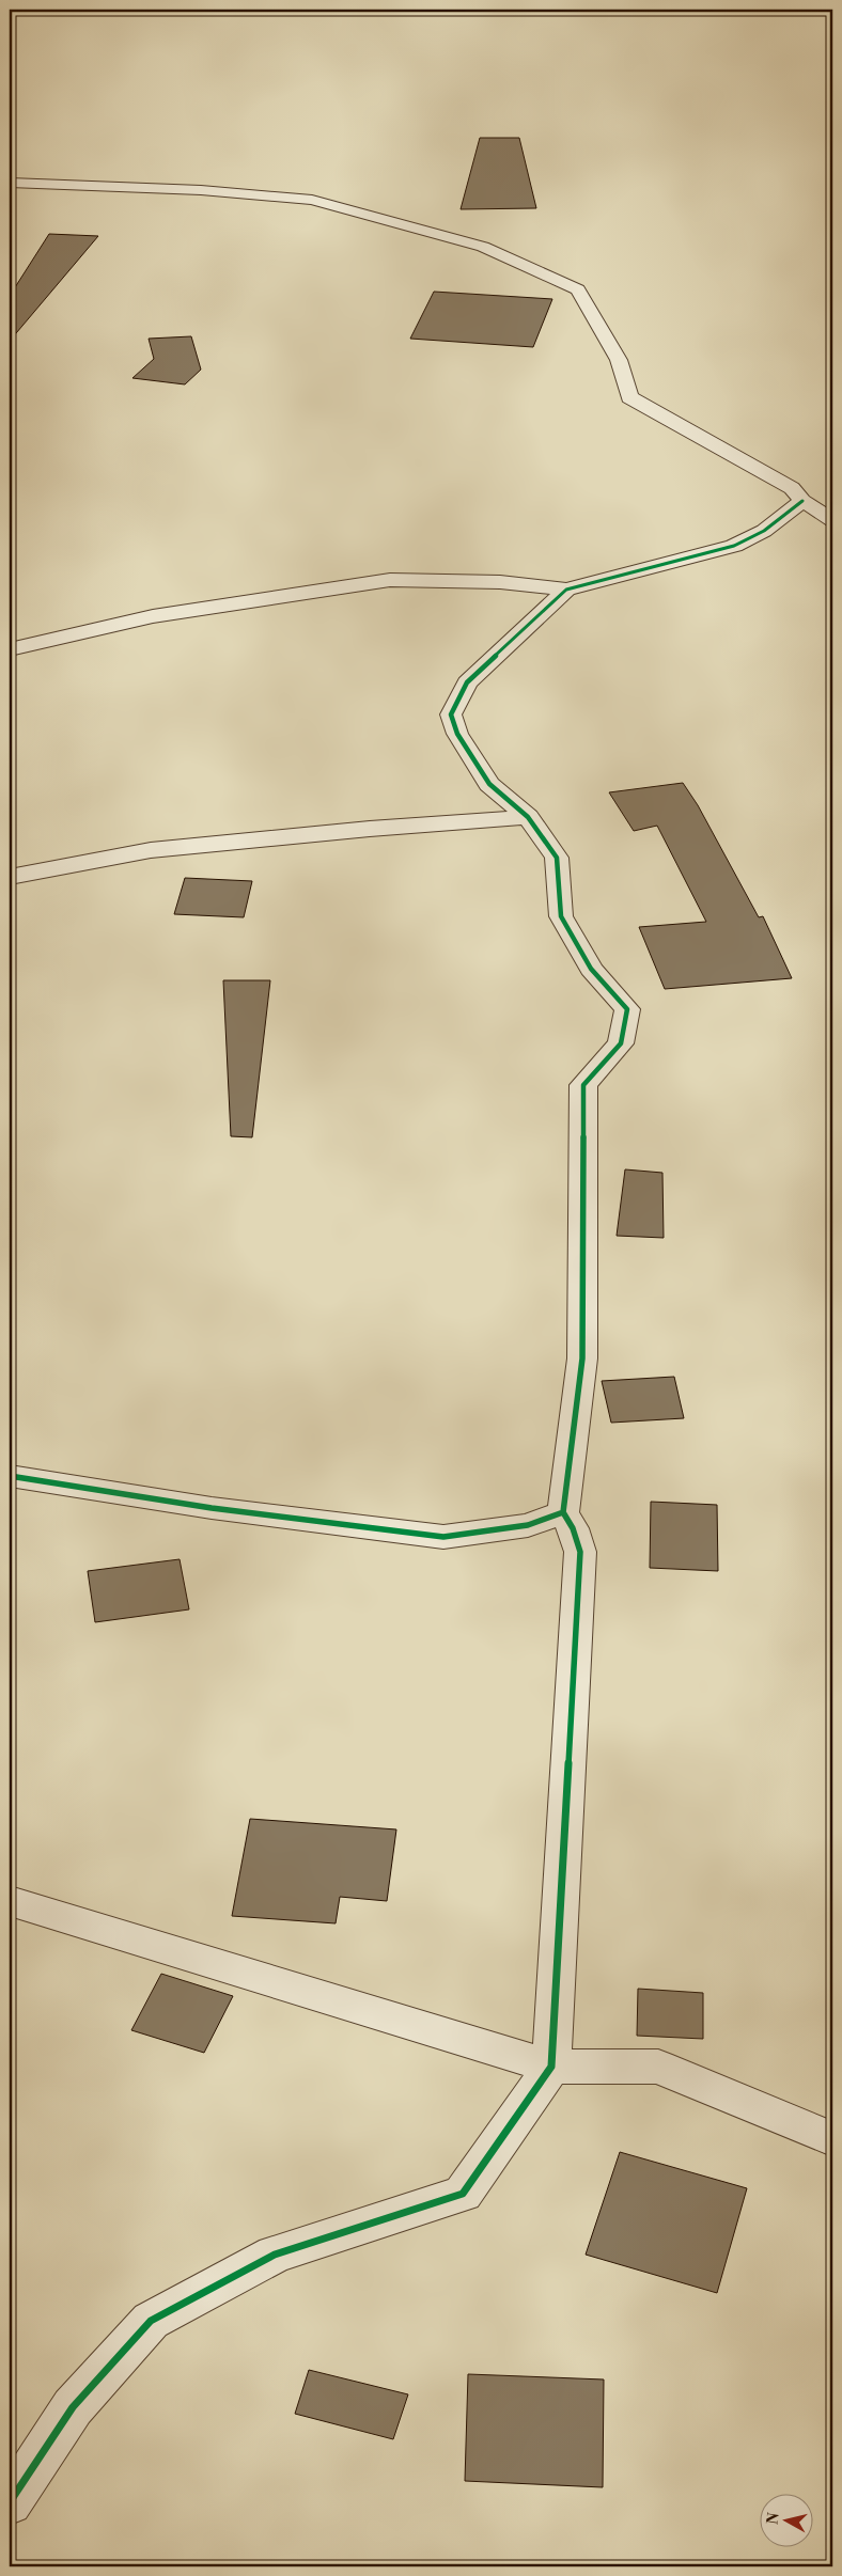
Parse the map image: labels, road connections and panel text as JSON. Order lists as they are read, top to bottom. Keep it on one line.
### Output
{"north":"left"}
